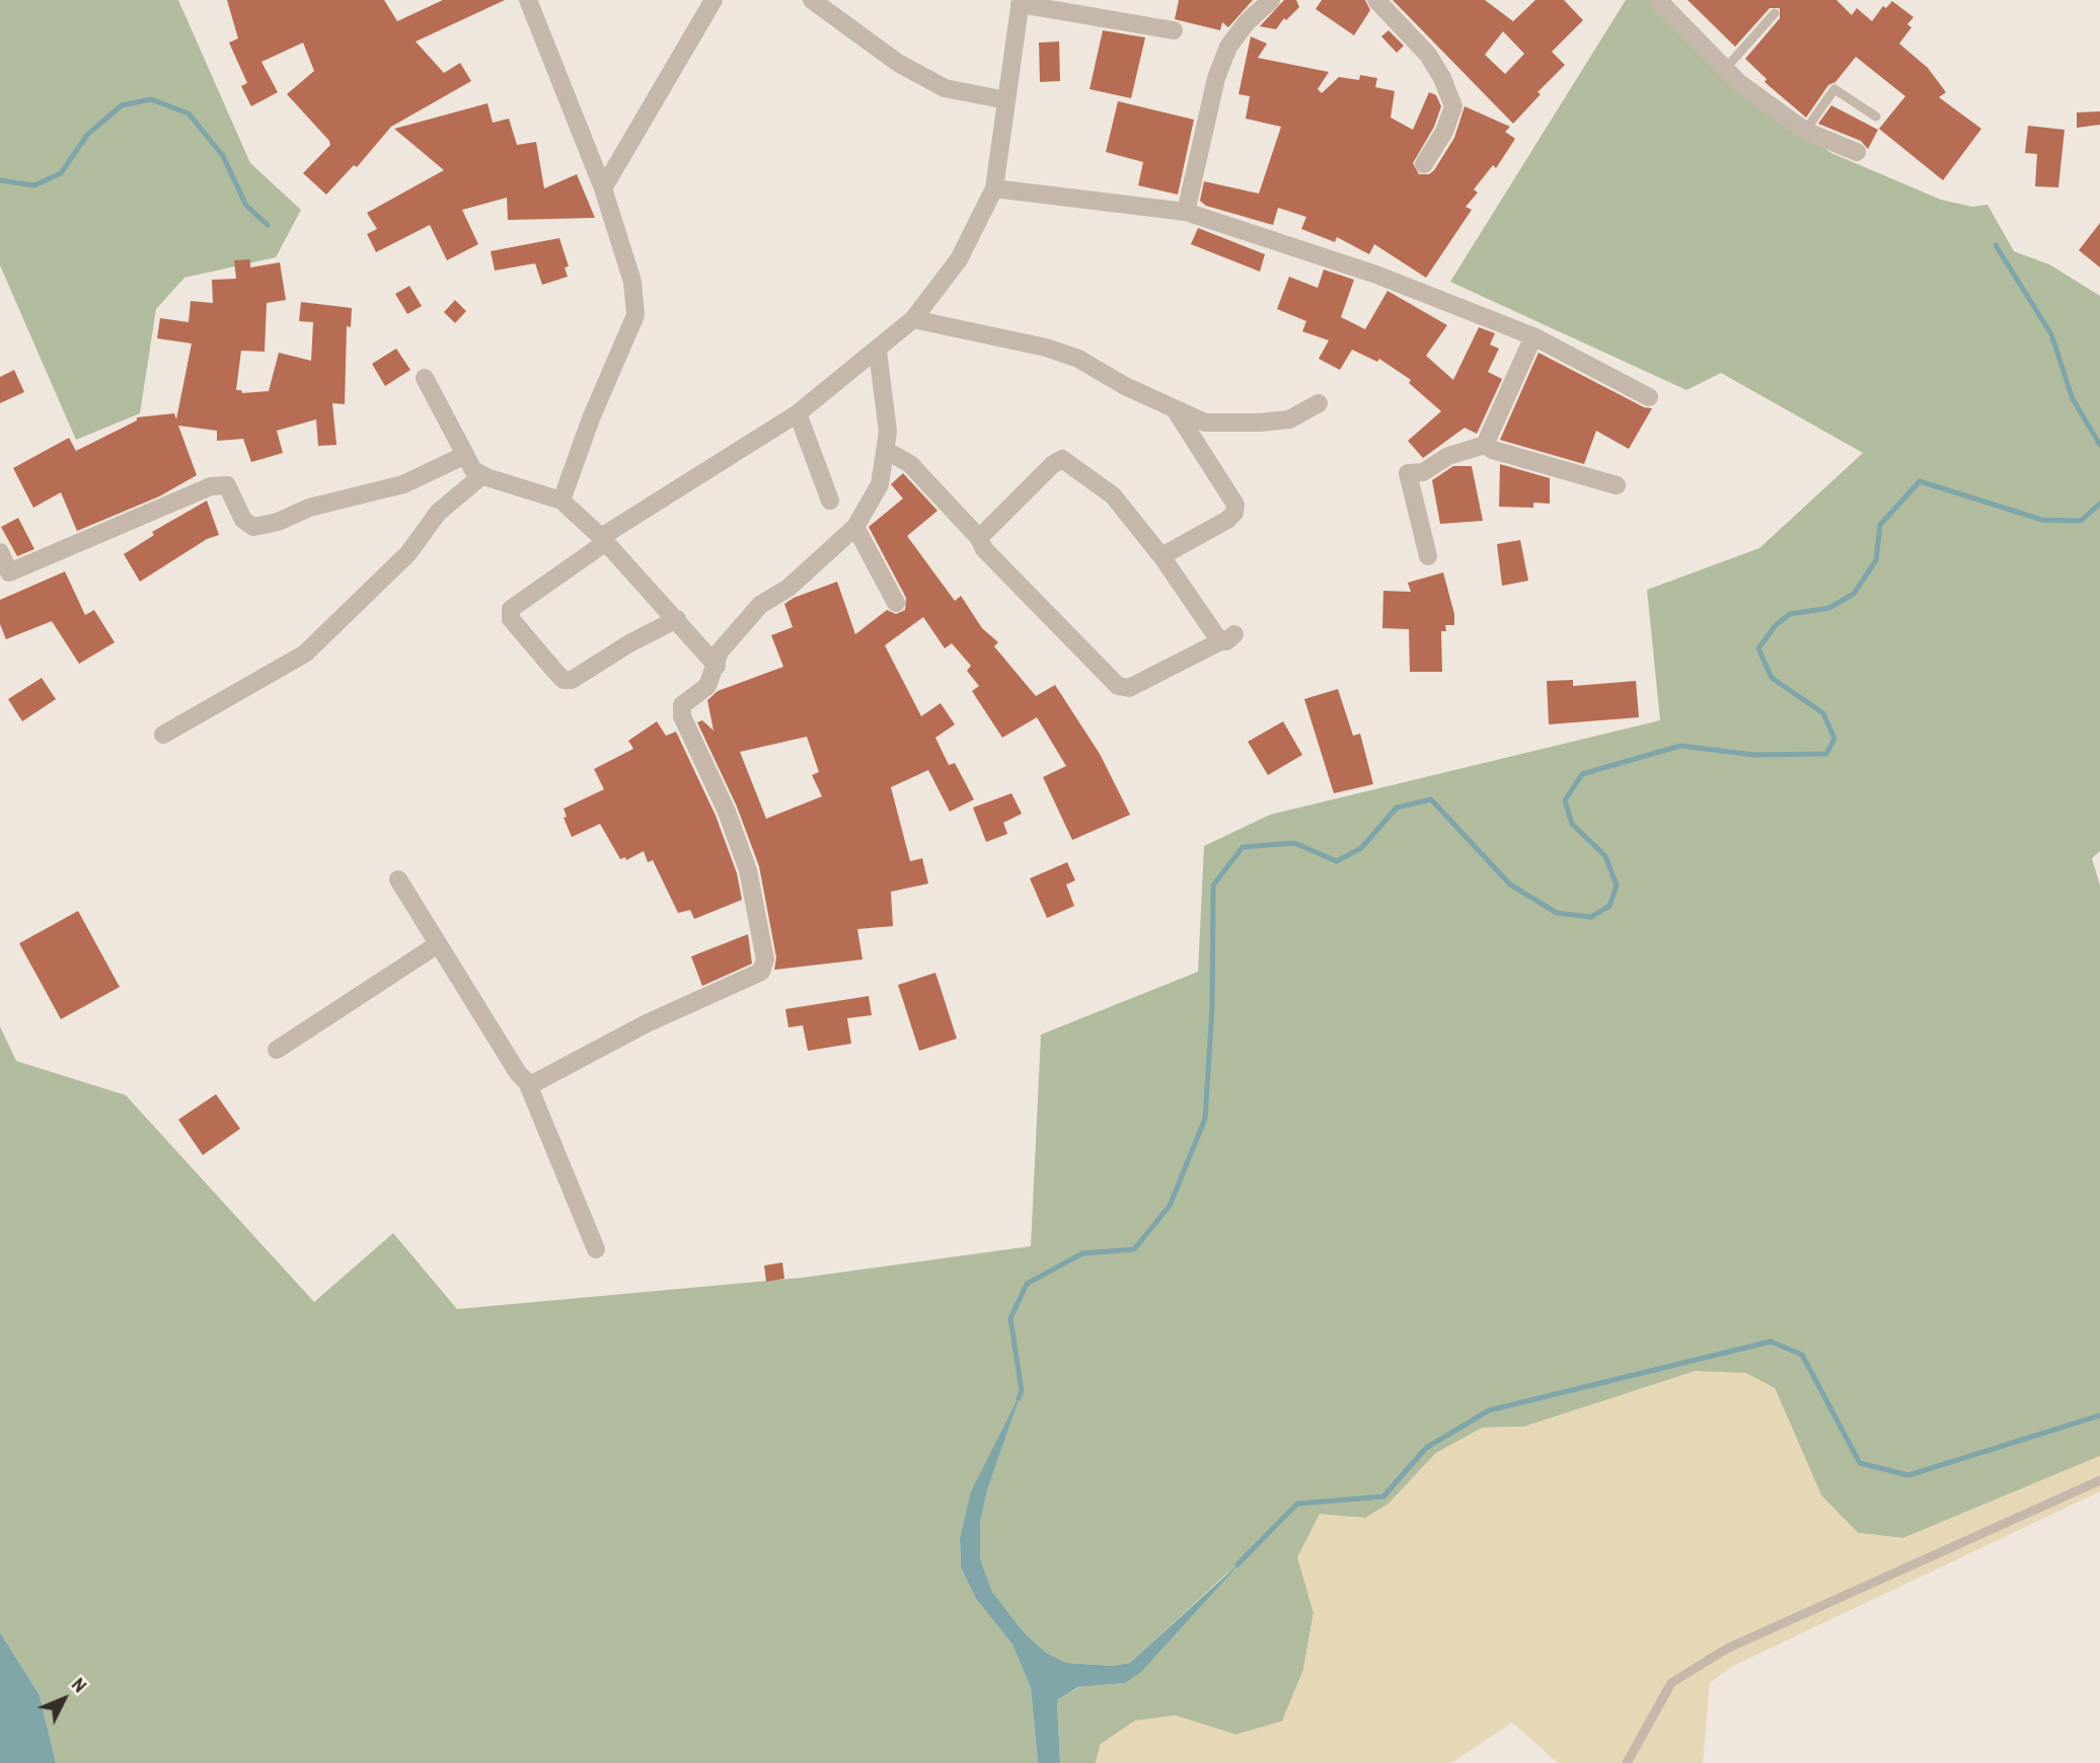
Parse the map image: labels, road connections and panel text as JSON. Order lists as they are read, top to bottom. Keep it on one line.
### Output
{"north":"top right"}
